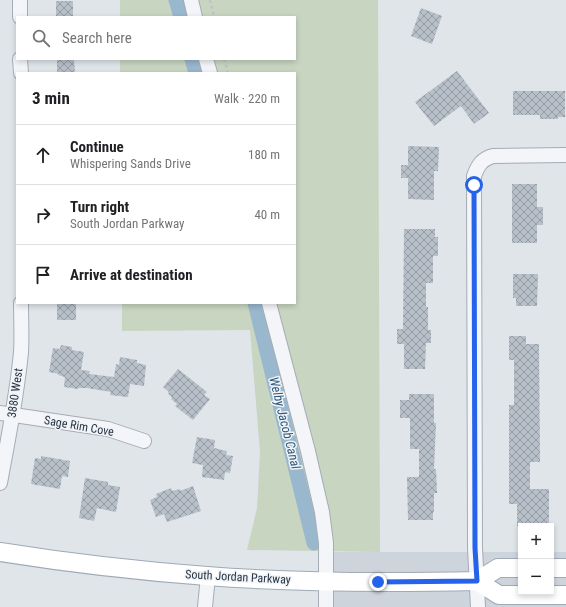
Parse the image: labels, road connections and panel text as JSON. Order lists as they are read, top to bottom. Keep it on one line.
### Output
{"streets":{"main road":["South Jordan Parkway"],"street":["3880 West","Sage Rim Cove"]},"crossings":[["3880 West","Sage Rim Cove"]],"water":["Welby Jacob Canal"],"page":{"search":"Search here","heading":["3 min","Walk · 220 m"],"list":[["Continue","Whispering Sands Drive","180 m"],["Turn right","South Jordan Parkway","40 m"],"Arrive at destination"],"map_buttons":["+","−"]}}
